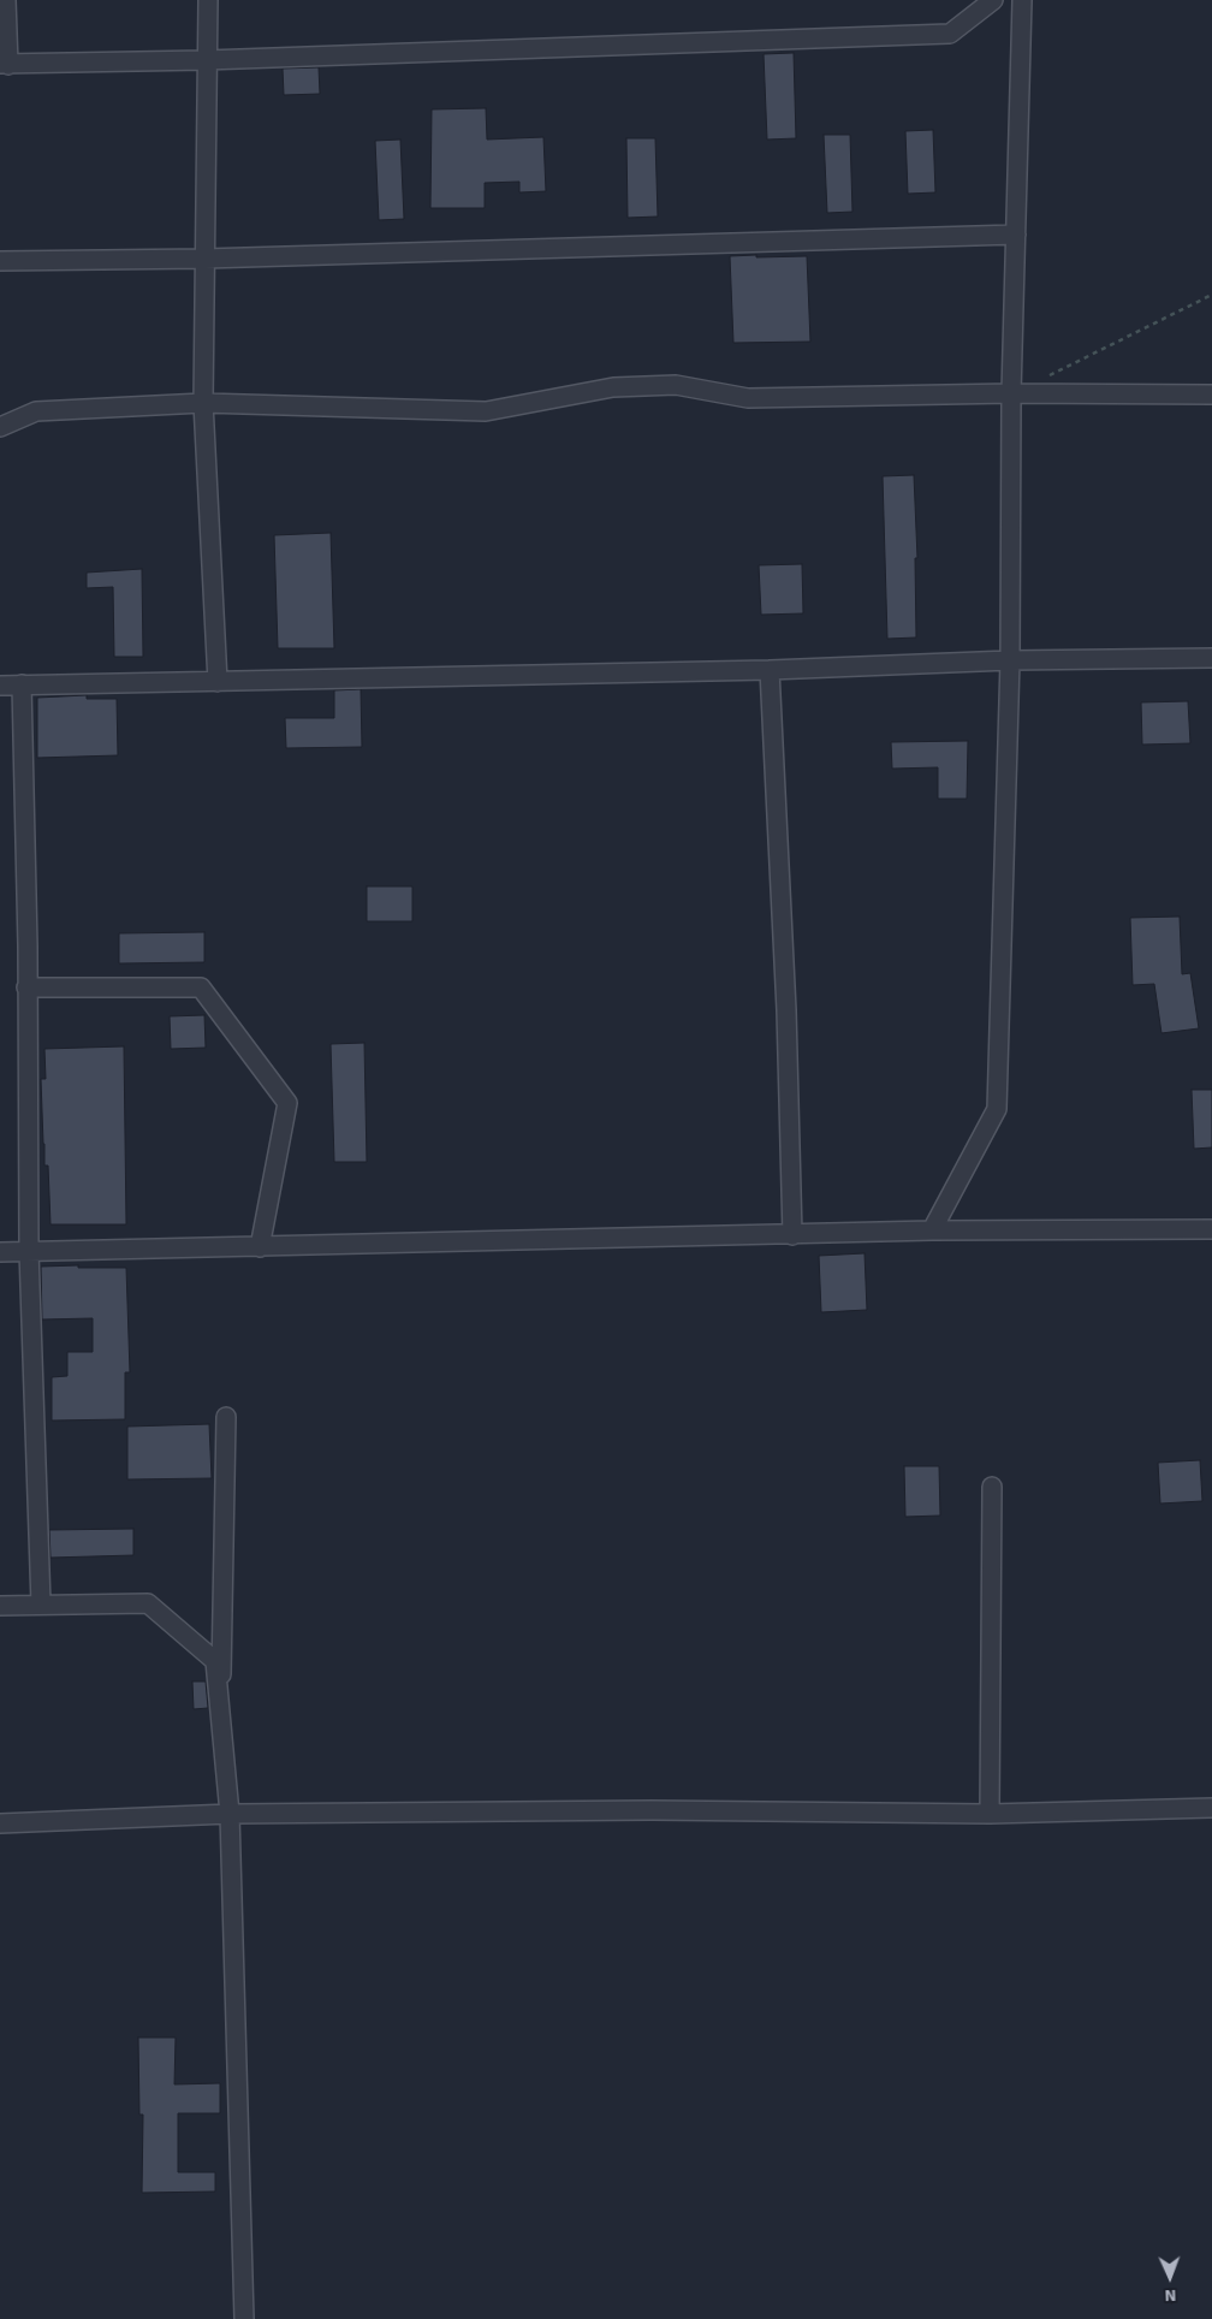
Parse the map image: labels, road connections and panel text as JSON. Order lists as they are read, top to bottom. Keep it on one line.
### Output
{"north":"bottom"}
